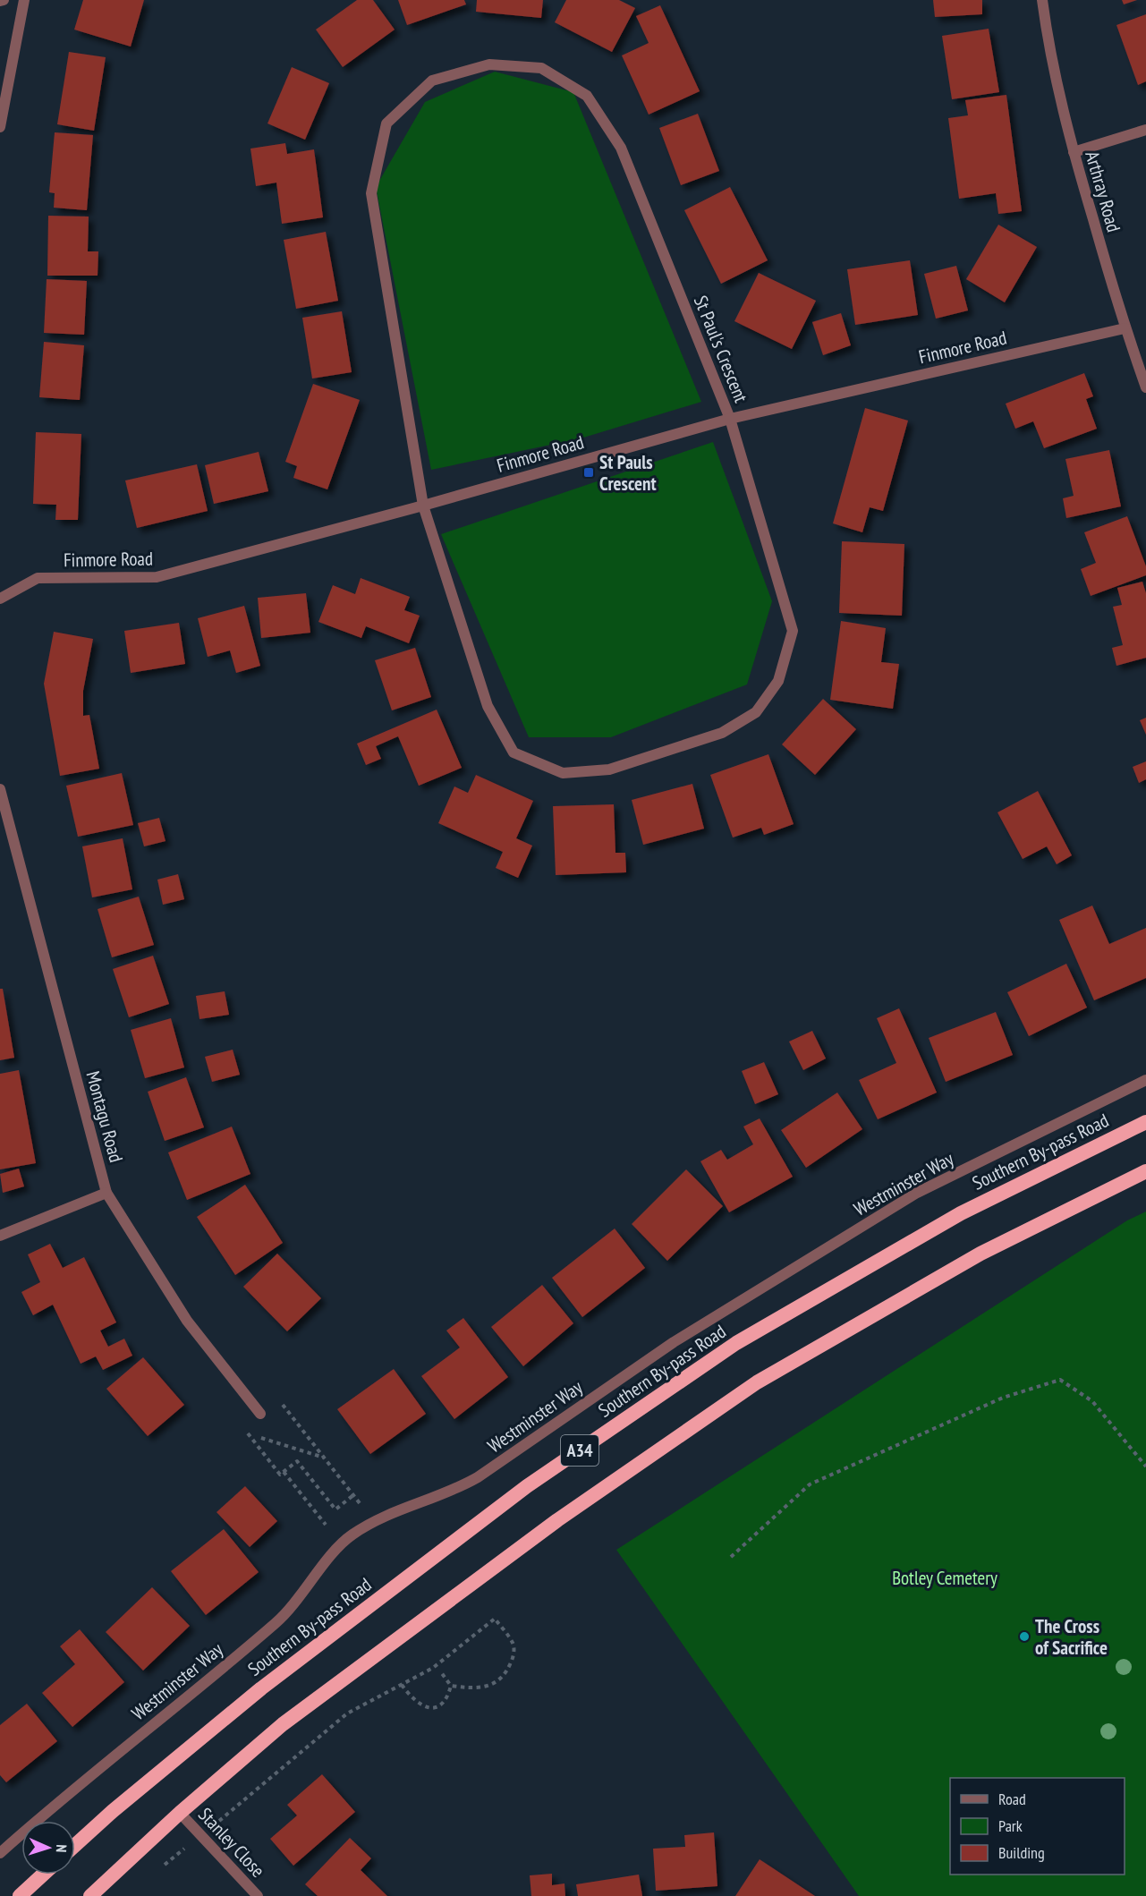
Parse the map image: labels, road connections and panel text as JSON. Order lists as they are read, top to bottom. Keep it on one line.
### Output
{"streets":{"highway":["Southern By-pass Road","A34"],"street":["Arthray Road","Finmore Road","St Paul's Crescent","Montagu Road","Westminster Way","Stanley Close"]},"crossings":[["Arthray Road","Finmore Road"],["Finmore Road","St Paul's Crescent"],["A34","Stanley Close"]],"parks":["Botley Cemetery"],"places":{"transit":["St Pauls Crescent"],"other":["The Cross of Sacrifice"]},"legend":["Road","Park","Building"],"north":"right"}
